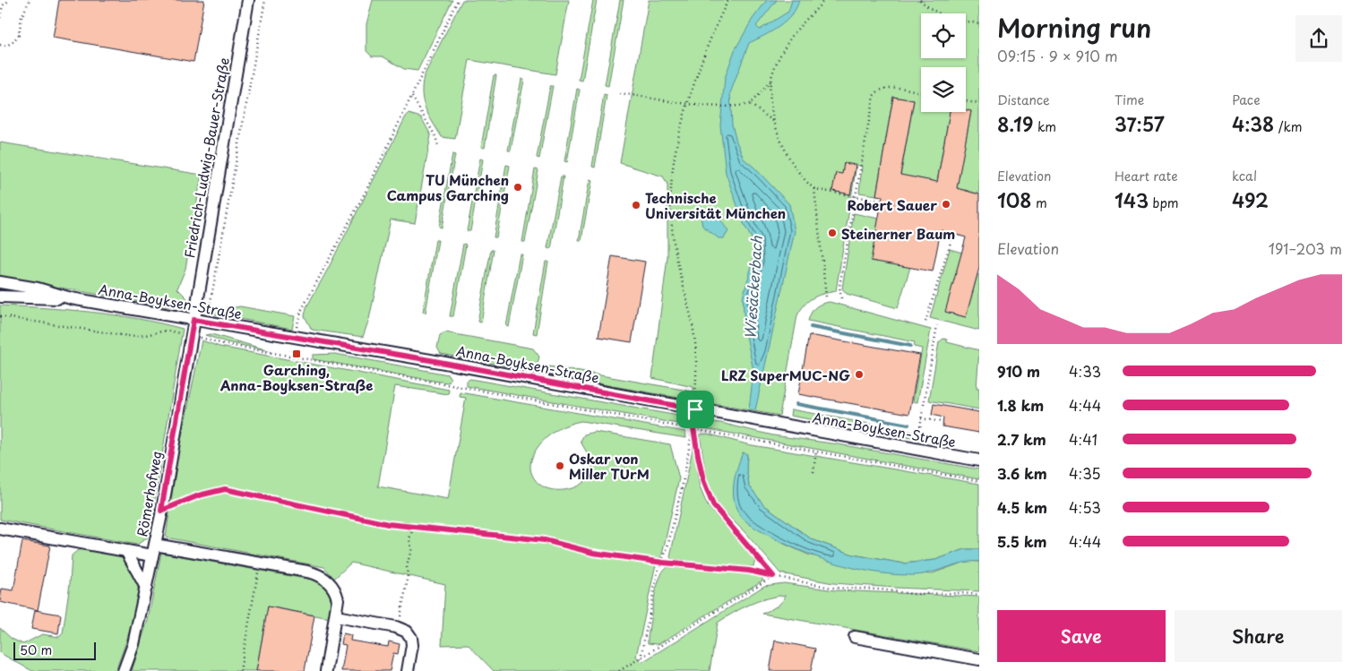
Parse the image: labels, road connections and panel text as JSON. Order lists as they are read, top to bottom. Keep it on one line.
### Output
{"streets":{"street":["Friedrich-Ludwig-Bauer-Straße","Anna-Boyksen-Straße","Römerhofweg"]},"crossings":[["Friedrich-Ludwig-Bauer-Straße","Anna-Boyksen-Straße"],["Friedrich-Ludwig-Bauer-Straße","Römerhofweg"],["Anna-Boyksen-Straße","Römerhofweg"]],"water":["Wiesäckerbach"],"places":{"other":["TU München Campus Garching","Robert Sauer","Technische Universität München","Steinerner Baum","LRZ SuperMUC-NG","Oskar von Miller TUrM"],"transit":["Garching, Anna-Boyksen-Straße"]},"scale_bar":"50 m","page":{"heading":["Morning run","09:15 · 9 × 910 m"],"stats":[["Distance","8.19 km"],["Time","37:57"],["Pace","4:38 /km"],["Elevation","108 m"],["Heart rate","143 bpm"],["kcal","492"]],"chart":["Elevation","191–203 m"],"list":[{"name":"910 m","note":"4:33"},{"name":"1.8 km","note":"4:44"},{"name":"2.7 km","note":"4:41"},{"name":"3.6 km","note":"4:35"},{"name":"4.5 km","note":"4:53"},{"name":"5.5 km","note":"4:44"}],"buttons":["Save","Share"],"scale":"50 m"}}
